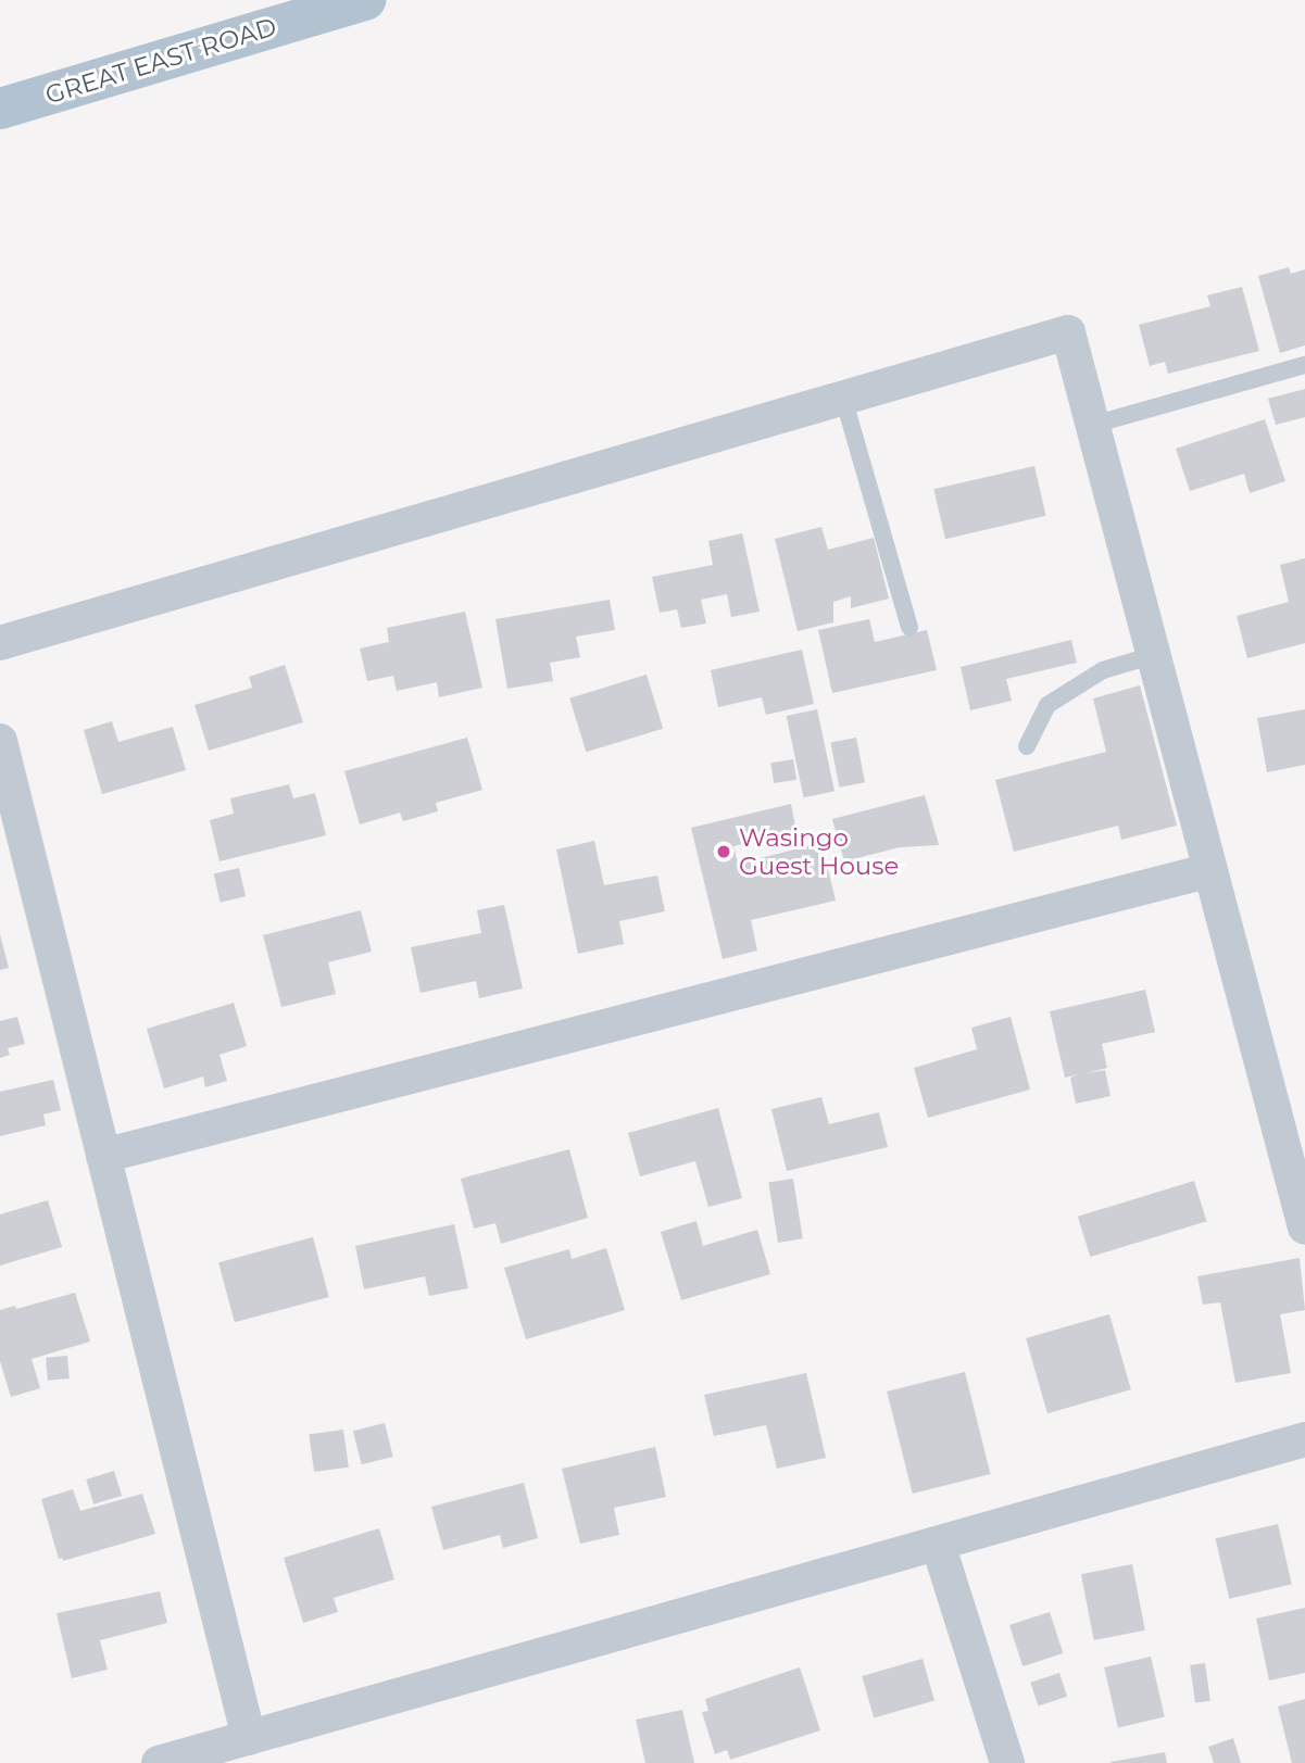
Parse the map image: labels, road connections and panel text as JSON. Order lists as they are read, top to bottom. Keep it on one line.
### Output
{"streets":{"main road":["GREAT EAST ROAD"]},"places":["Wasingo Guest House"]}
